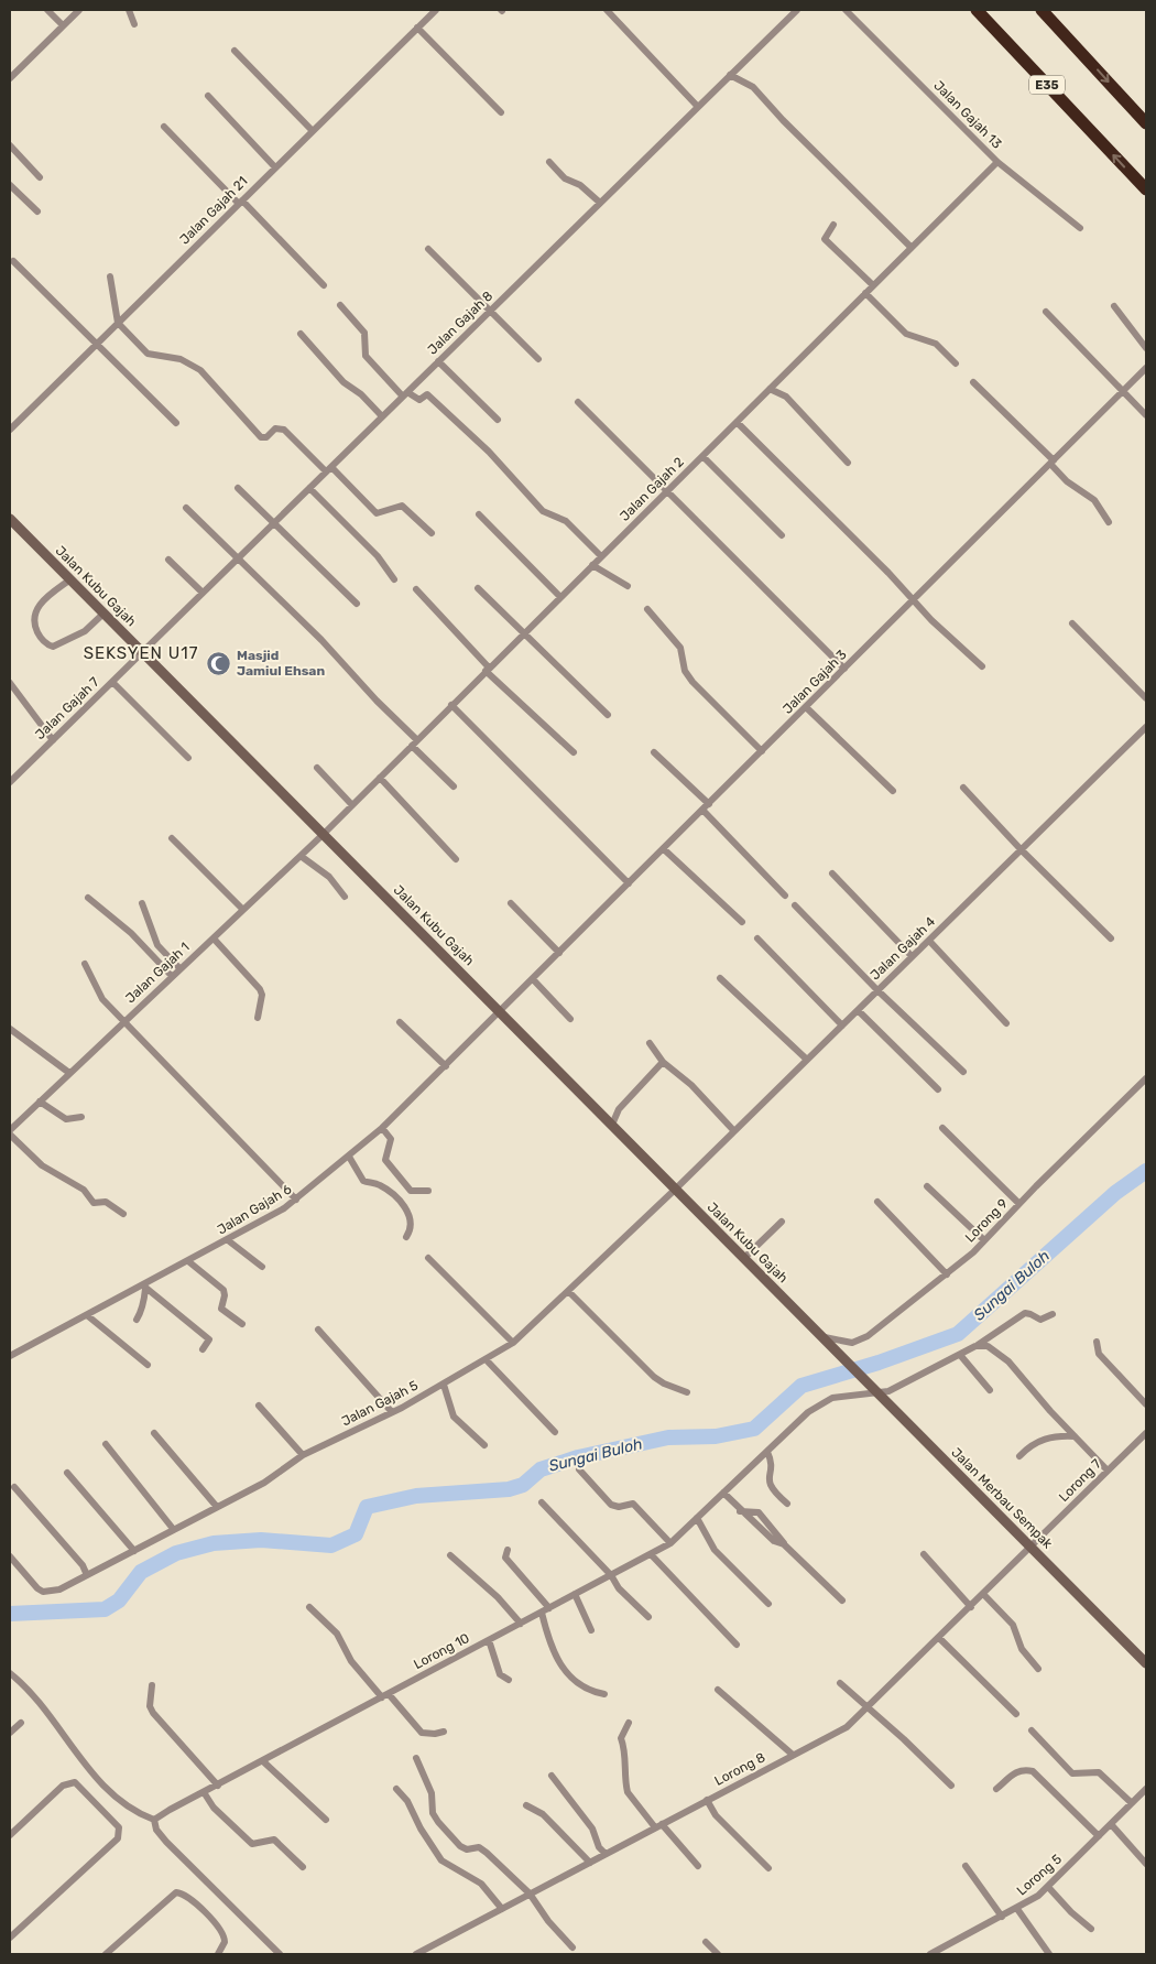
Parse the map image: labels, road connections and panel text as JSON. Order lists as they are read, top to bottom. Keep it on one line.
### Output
{"streets":{"highway":["E35"],"street":["Jalan Gajah 13","Jalan Gajah 21","Jalan Gajah 8","Jalan Gajah 2","Jalan Kubu Gajah","Jalan Gajah 3","Jalan Gajah 7","Jalan Gajah 4","Jalan Gajah 1","Jalan Gajah 6","Lorong 9","Jalan Gajah 5","Lorong 7","Jalan Merbau Sempak","Lorong 10","Lorong 8","Lorong 5"]},"crossings":[["Jalan Gajah 13","Jalan Gajah 2"],["Jalan Gajah 8","Jalan Kubu Gajah"],["Jalan Gajah 8","Jalan Gajah 7"],["Jalan Gajah 2","Jalan Kubu Gajah"],["Jalan Gajah 2","Jalan Gajah 1"],["Jalan Kubu Gajah","Jalan Gajah 3"],["Jalan Kubu Gajah","Jalan Gajah 7"],["Jalan Kubu Gajah","Jalan Gajah 4"],["Jalan Kubu Gajah","Jalan Gajah 1"],["Jalan Kubu Gajah","Jalan Gajah 6"],["Jalan Kubu Gajah","Lorong 9"],["Jalan Kubu Gajah","Jalan Gajah 5"],["Jalan Kubu Gajah","Jalan Merbau Sempak"],["Jalan Gajah 3","Jalan Gajah 6"],["Jalan Gajah 4","Jalan Gajah 5"],["Lorong 7","Jalan Merbau Sempak"],["Lorong 7","Lorong 8"],["Jalan Merbau Sempak","Lorong 10"],["Jalan Merbau Sempak","Lorong 8"]],"districts":["SEKSYEN U17"],"water":["Sungai Buloh"],"places":{"mosque":["Masjid Jamiul Ehsan"]}}
